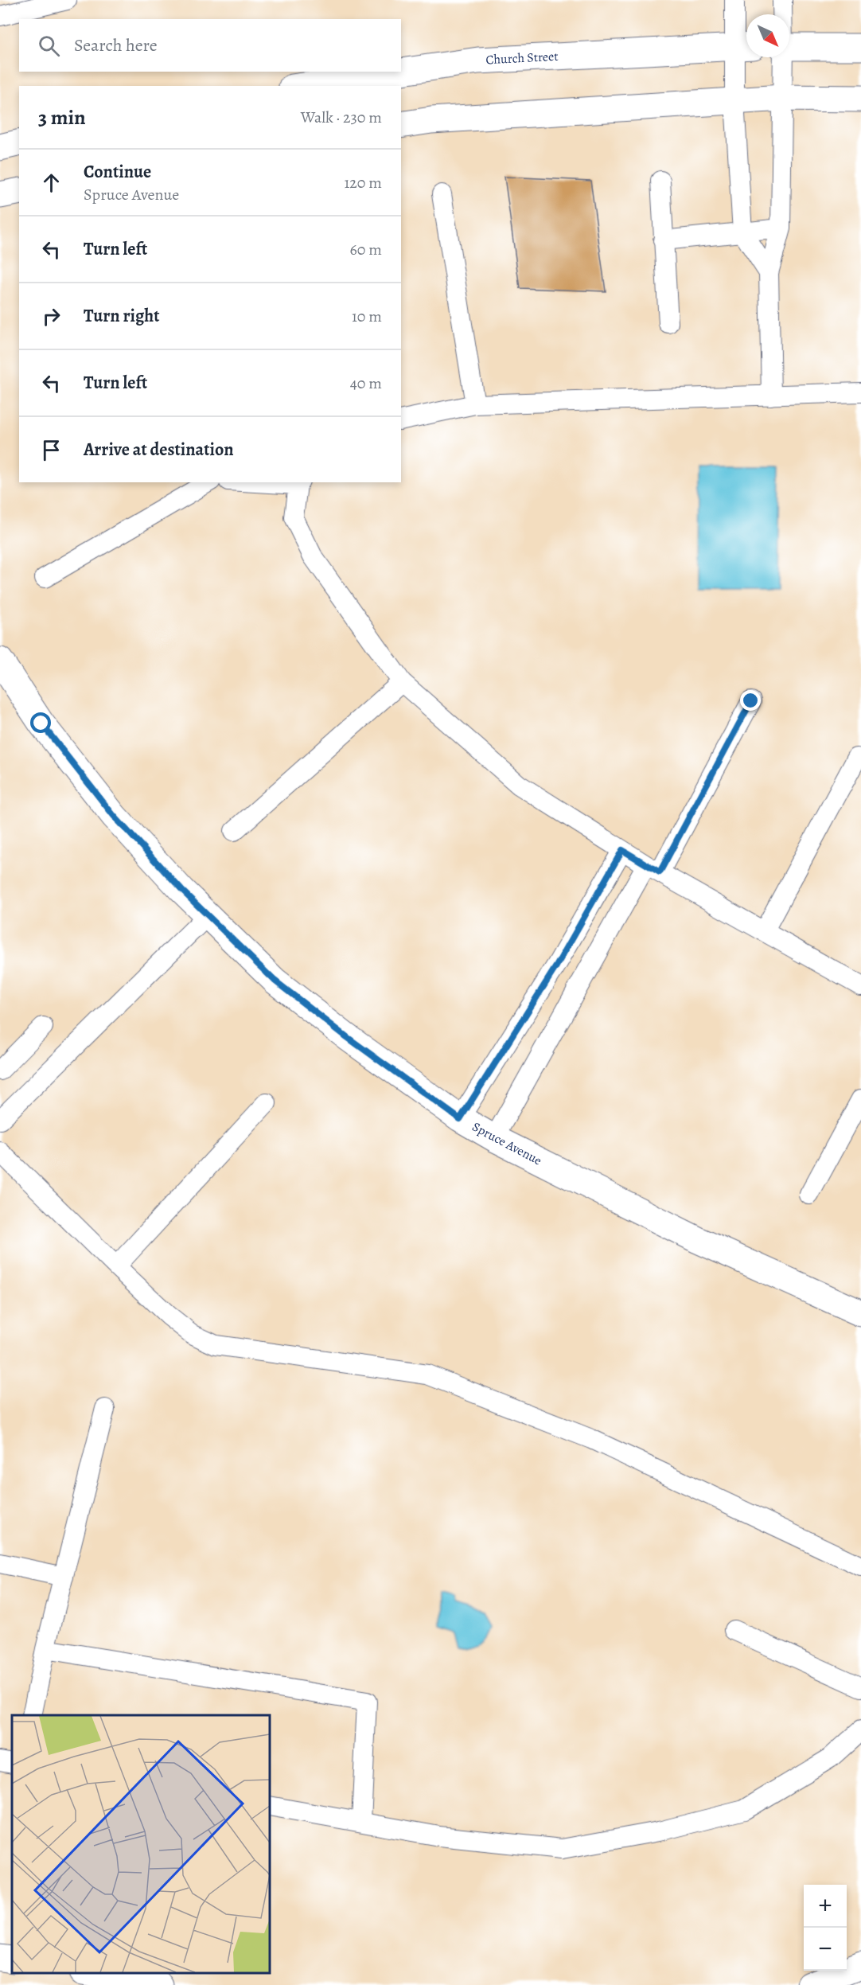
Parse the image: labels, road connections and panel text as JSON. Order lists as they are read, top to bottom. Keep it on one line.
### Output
{"streets":{"street":["Church Street","Spruce Avenue"]},"north":"bottom right","page":{"search":"Search here","heading":["3 min","Walk · 230 m"],"list":[["Continue","Spruce Avenue","120 m"],["Turn left","60 m"],["Turn right","10 m"],["Turn left","40 m"],"Arrive at destination"],"map_buttons":["+","−"]}}
